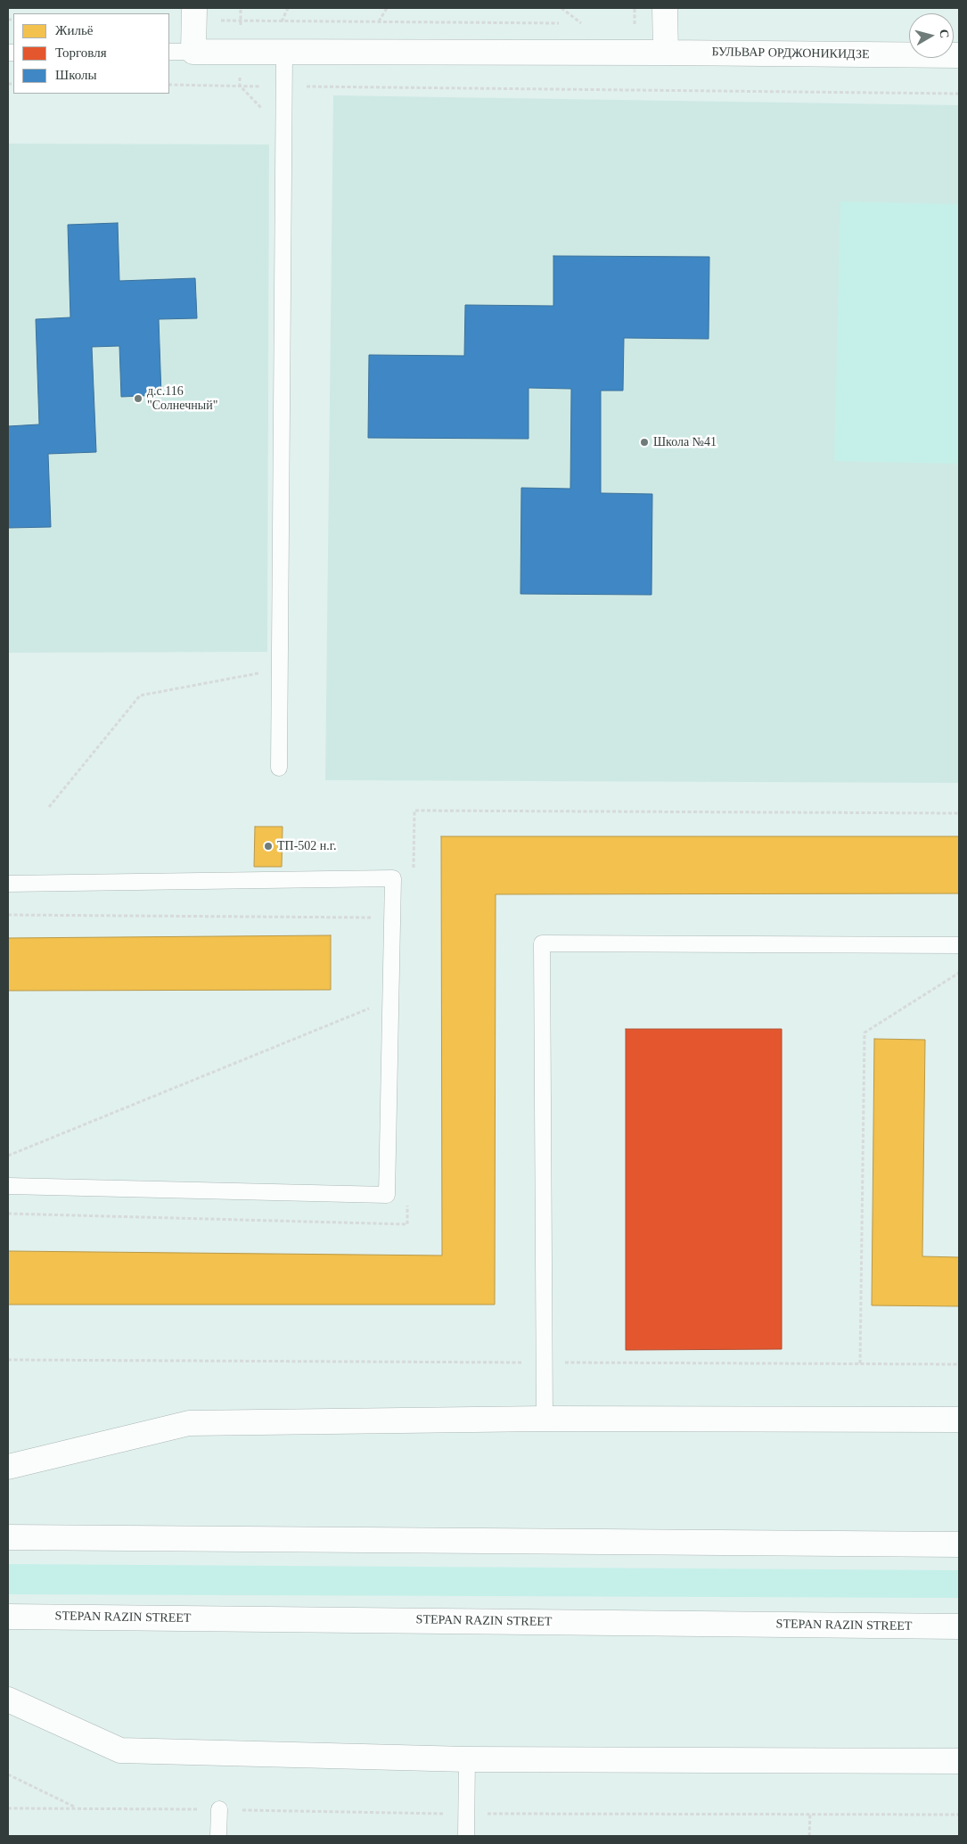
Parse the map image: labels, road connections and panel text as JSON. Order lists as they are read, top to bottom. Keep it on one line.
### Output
{"streets":{"street":["БУЛЬВАР ОРДЖОНИКИДЗЕ","STEPAN RAZIN STREET"]},"places":["д.с.116 \"Солнечный\"","Школа №41","ТП-502 н.г."],"legend":["Жильё","Торговля","Школы"],"north":"right"}
